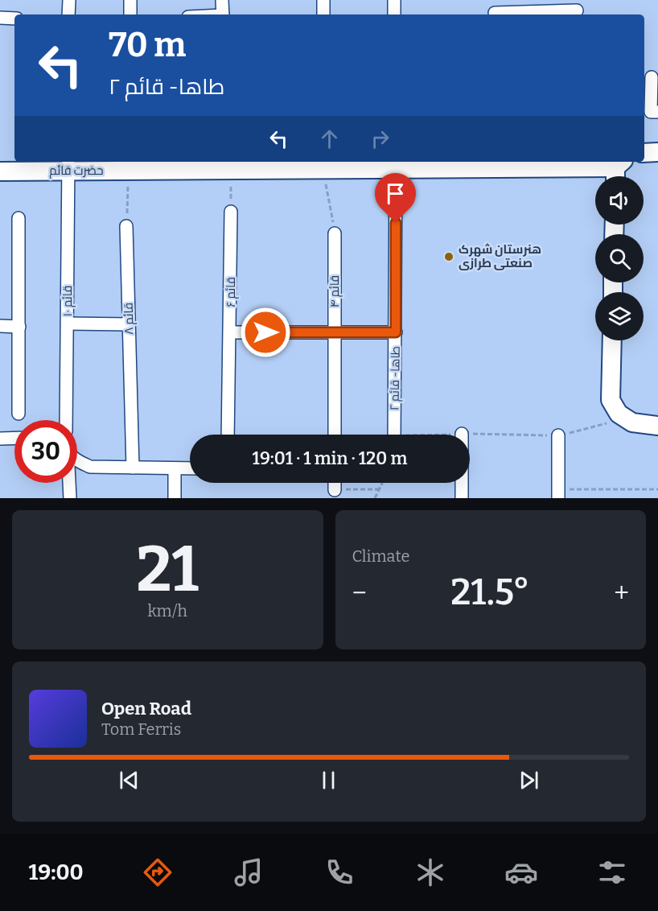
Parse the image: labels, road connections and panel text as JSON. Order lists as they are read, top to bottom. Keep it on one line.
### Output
{"streets":{"street":["حضرت قائم","قائم ۴","قائم ۶","قائم ۱۰","قائم ۸","طاها- قائم ۲"]},"crossings":[["حضرت قائم","قائم ۱۰"],["حضرت قائم","طاها- قائم ۲"]],"places":["هنرستان شهرک صنعتی طرازی"],"page":{"turn":["70 m","طاها- قائم ۲"],"limit":"30","trip":"19:01 · 1 min · 120 m","tile":[["21","km/h"],"Climate"],"heat":["−","21.5°","+"],"song":["Open Road","Tom Ferris"],"tabs":"19:00"}}
